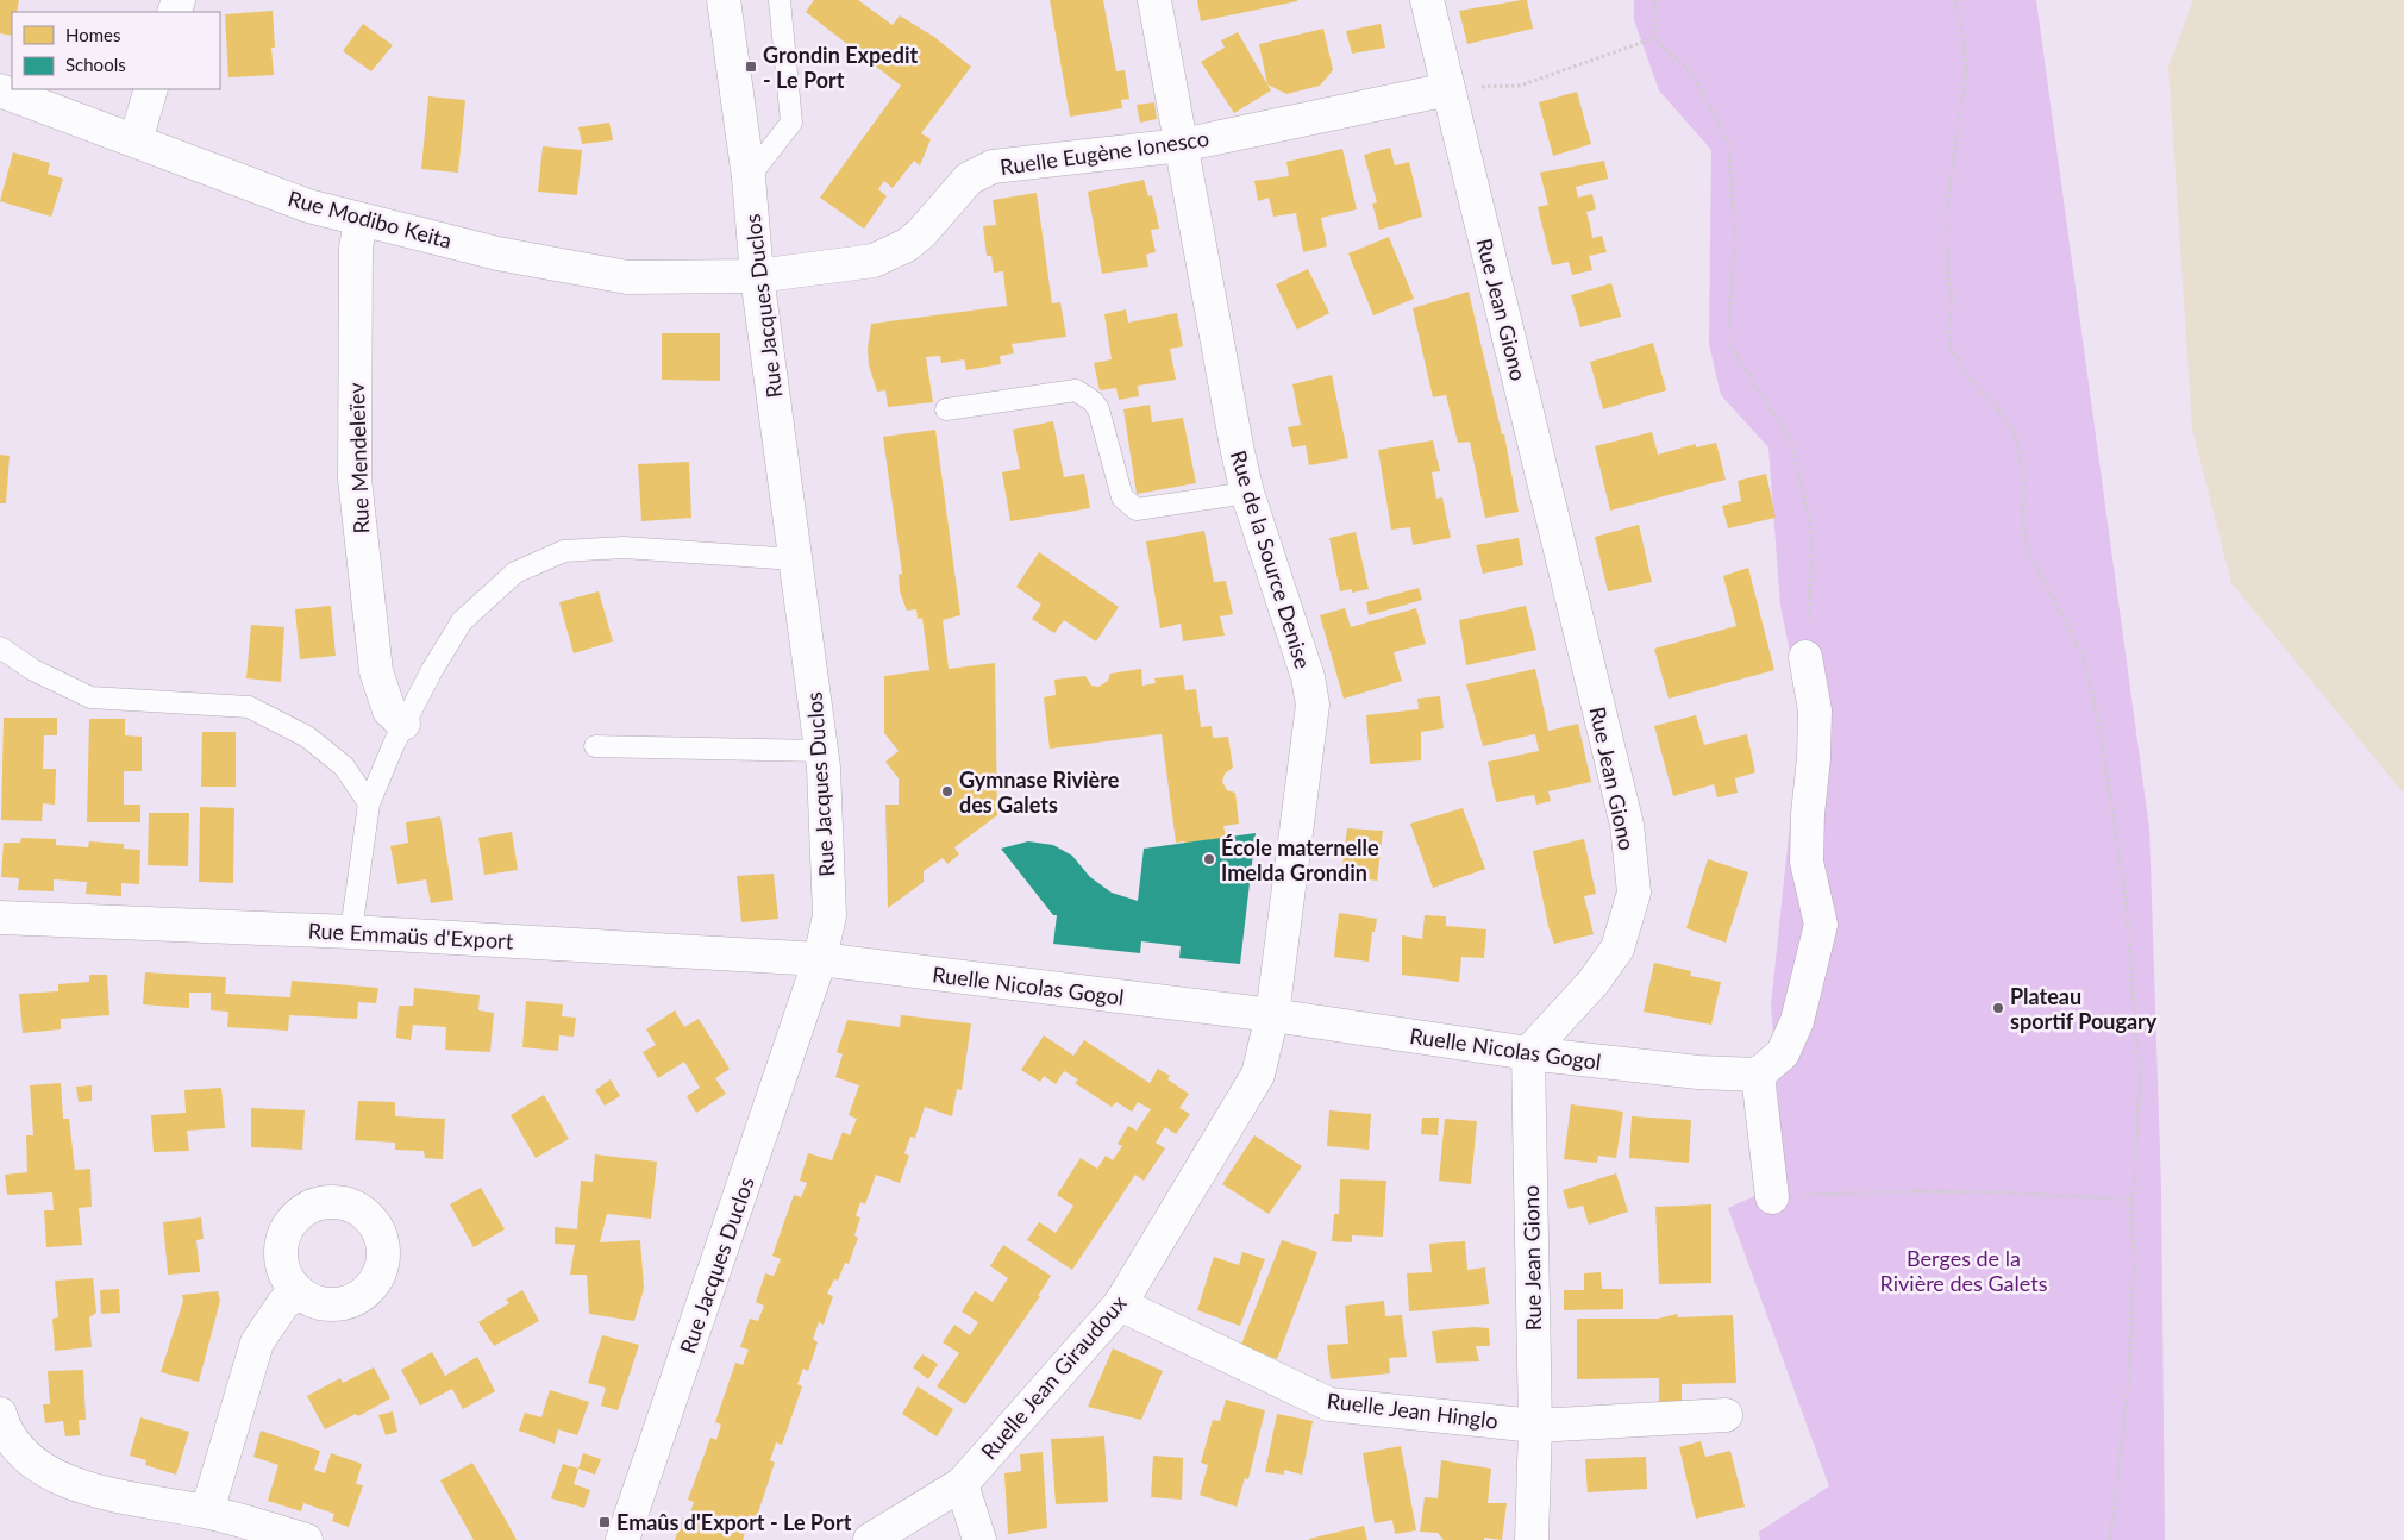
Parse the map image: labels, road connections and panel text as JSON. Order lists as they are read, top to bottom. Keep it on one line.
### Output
{"streets":{"street":["Ruelle Eugène Ionesco","Rue Modibo Keita","Rue Jacques Duclos","Rue Jean Giono","Rue Mendeleïev","Rue de la Source Denise","Rue Emmaüs d'Export","Ruelle Nicolas Gogol","Ruelle Jean Giraudoux","Ruelle Jean Hinglo"]},"crossings":[["Ruelle Eugène Ionesco","Rue Modibo Keita"],["Ruelle Eugène Ionesco","Rue Jacques Duclos"],["Ruelle Eugène Ionesco","Rue Jean Giono"],["Ruelle Eugène Ionesco","Rue de la Source Denise"],["Rue Modibo Keita","Rue Jacques Duclos"],["Rue Modibo Keita","Rue Mendeleïev"],["Rue Jacques Duclos","Rue Emmaüs d'Export"],["Rue Jacques Duclos","Ruelle Nicolas Gogol"],["Rue Jean Giono","Ruelle Nicolas Gogol"],["Rue Jean Giono","Ruelle Jean Hinglo"],["Rue de la Source Denise","Ruelle Nicolas Gogol"],["Rue de la Source Denise","Ruelle Jean Giraudoux"],["Rue Emmaüs d'Export","Ruelle Nicolas Gogol"],["Ruelle Nicolas Gogol","Ruelle Jean Giraudoux"],["Ruelle Jean Giraudoux","Ruelle Jean Hinglo"]],"parks":["Berges de la Rivière des Galets"],"places":{"transit":["Grondin Expedit - Le Port","Emaûs d'Export - Le Port"],"other":["Gymnase Rivière des Galets","École maternelle Imelda Grondin","Plateau sportif Pougary"]},"legend":["Homes","Schools"]}
